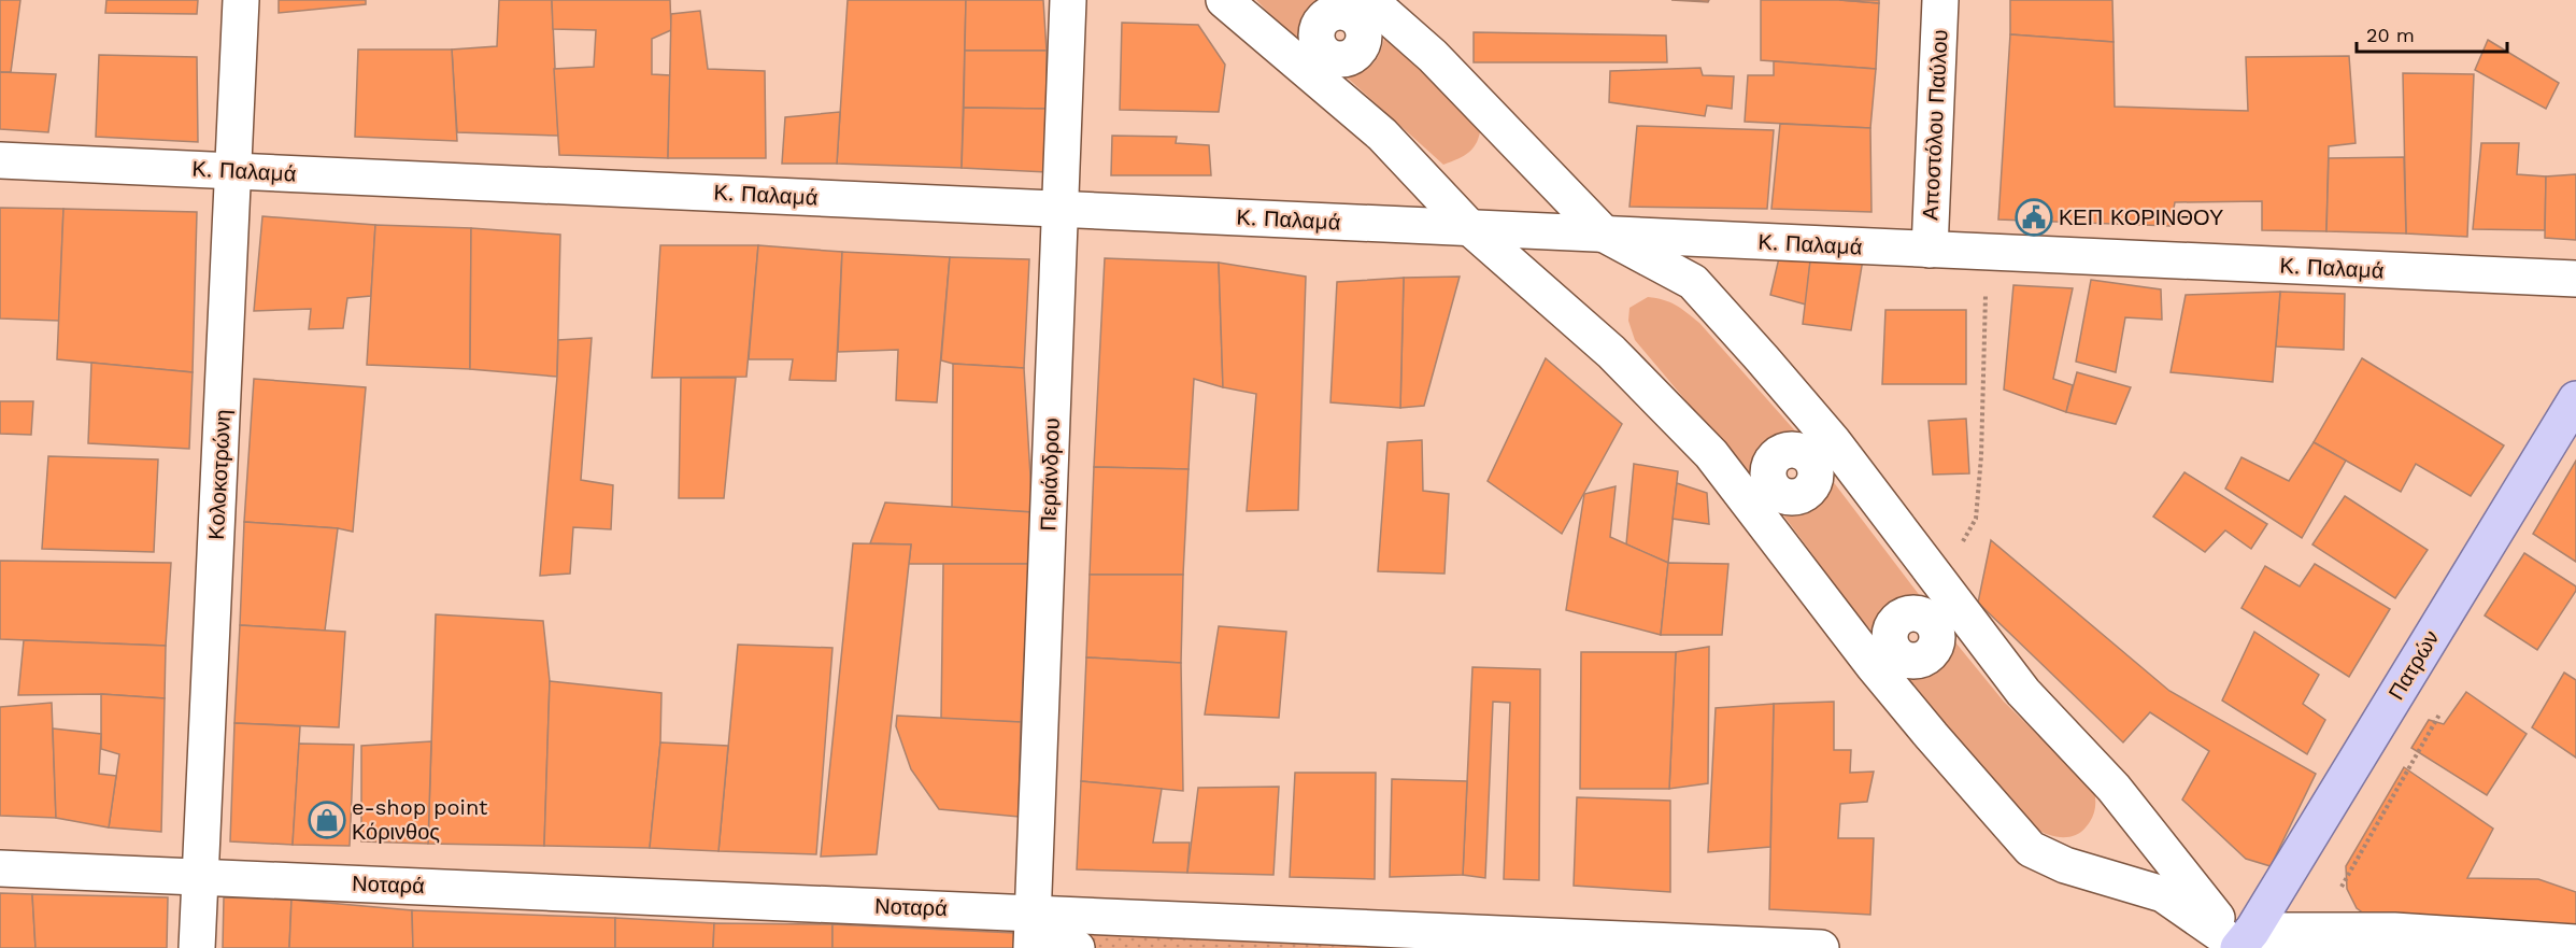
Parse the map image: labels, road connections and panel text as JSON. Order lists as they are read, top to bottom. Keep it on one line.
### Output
{"streets":{"main road":["Πατρών"],"street":["Αποστόλου Παύλου","Κ. Παλαμά","Κολοκοτρώνη","Περιάνδρου","Νοταρά"]},"crossings":[["Αποστόλου Παύλου","Κ. Παλαμά"],["Κ. Παλαμά","Κολοκοτρώνη"],["Κ. Παλαμά","Περιάνδρου"],["Κολοκοτρώνη","Νοταρά"],["Περιάνδρου","Νοταρά"]],"places":{"public building":["ΚΕΠ ΚΟΡΙΝΘΟΥ"],"shop":["e-shop point Κόρινθος"]},"scale_bar":"20 m"}
